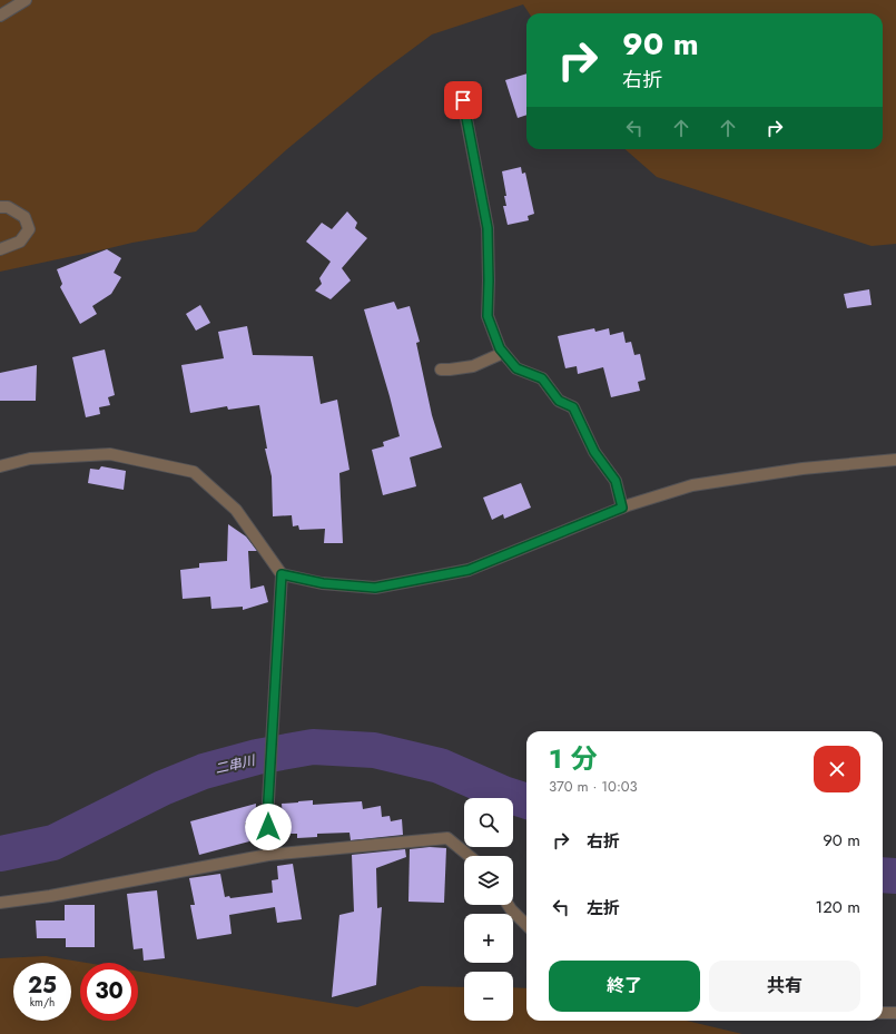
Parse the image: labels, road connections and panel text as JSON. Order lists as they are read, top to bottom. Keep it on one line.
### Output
{"water":["二串川"],"page":{"turn":["90 m","右折"],"heading":["1 分","370 m · 10:03"],"map_buttons":["+","−"],"list":[{"name":"右折","value":"90 m"},{"name":"左折","value":"120 m"}],"buttons":["終了","共有"],"speed":"25 km/h","limit":"30"}}
